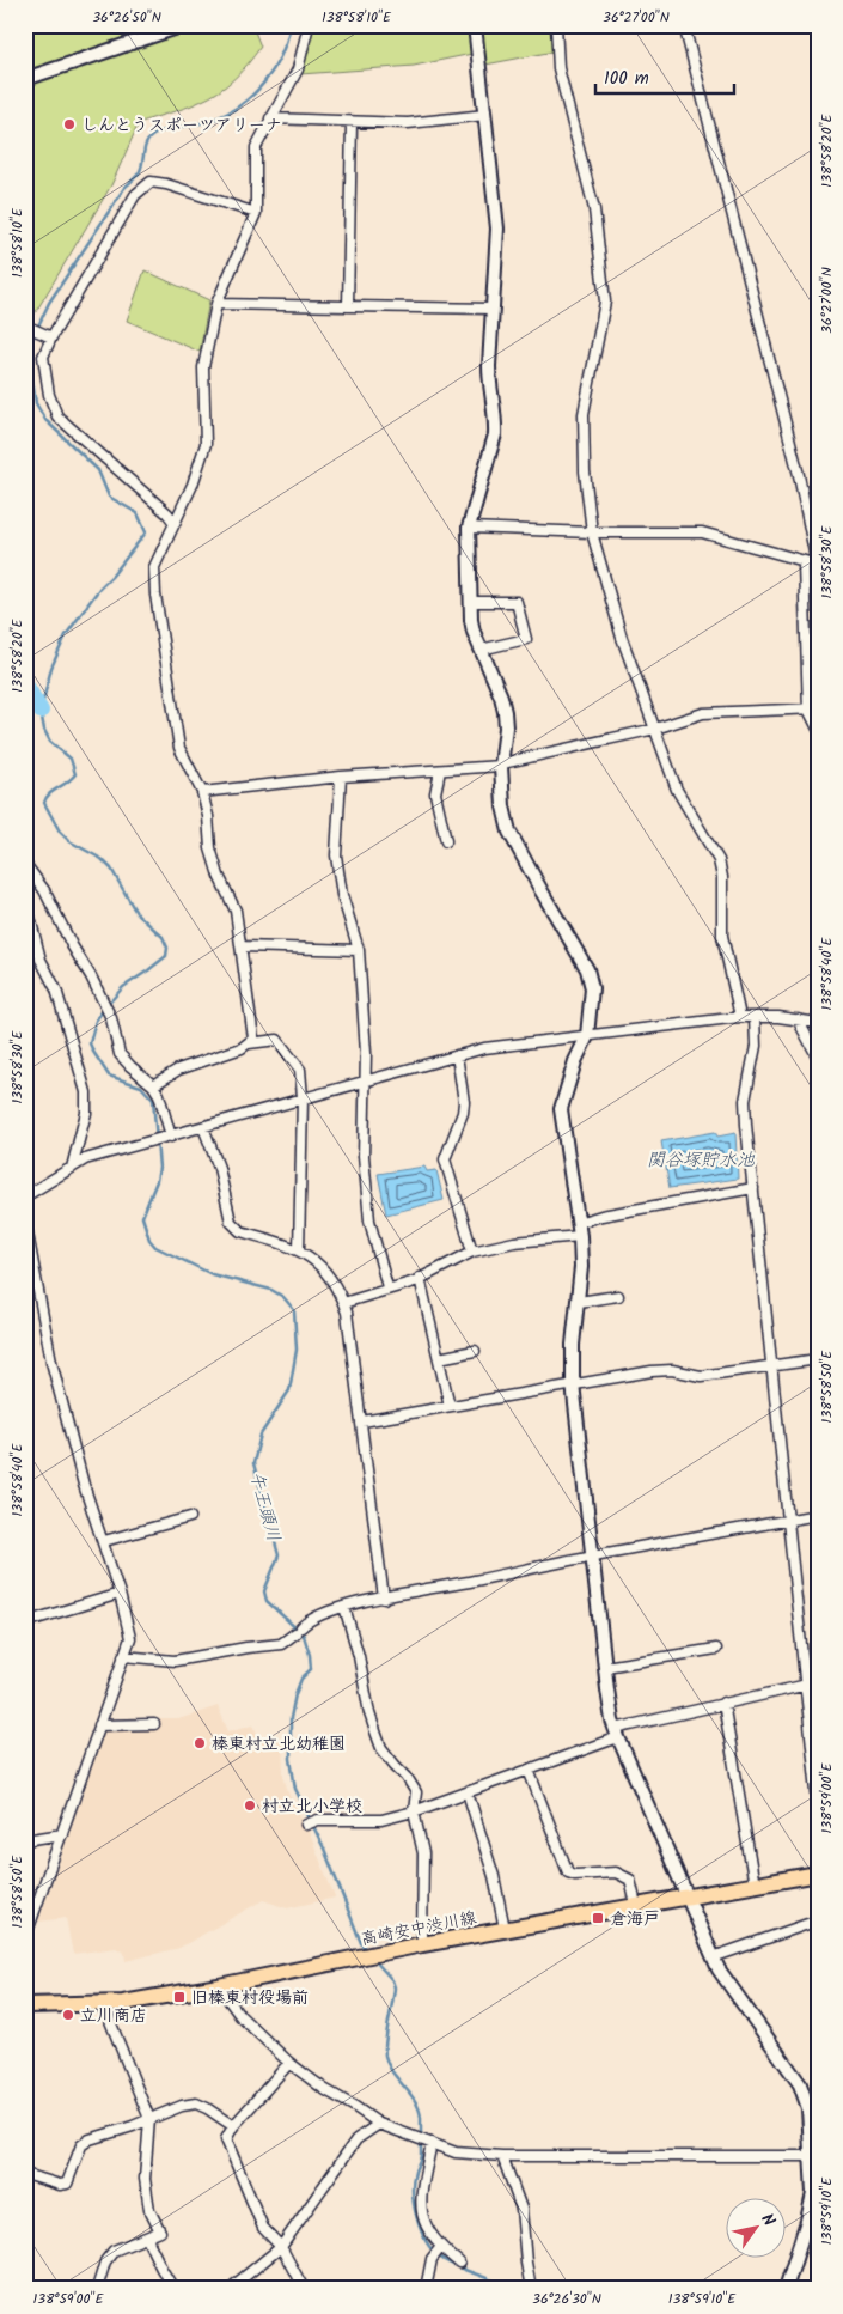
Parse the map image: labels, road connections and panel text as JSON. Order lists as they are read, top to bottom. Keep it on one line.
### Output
{"streets":{"main road":["高崎安中渋川線"]},"water":["関谷塚貯水池","午王頭川"],"places":{"other":["しんとうスポーツアリーナ","榛東村立北幼稚園","村立北小学校","立川商店"],"transit":["倉海戸","旧榛東村役場前"]},"scale_bar":"100 m","north":"top right","coordinates":["36°26'50\"N","138°58'10\"E","36°27'00\"N","138°58'20\"E","138°58'30\"E","138°58'40\"E","138°58'50\"E","138°59'00\"E","138°59'10\"E","36°26'30\"N"]}
